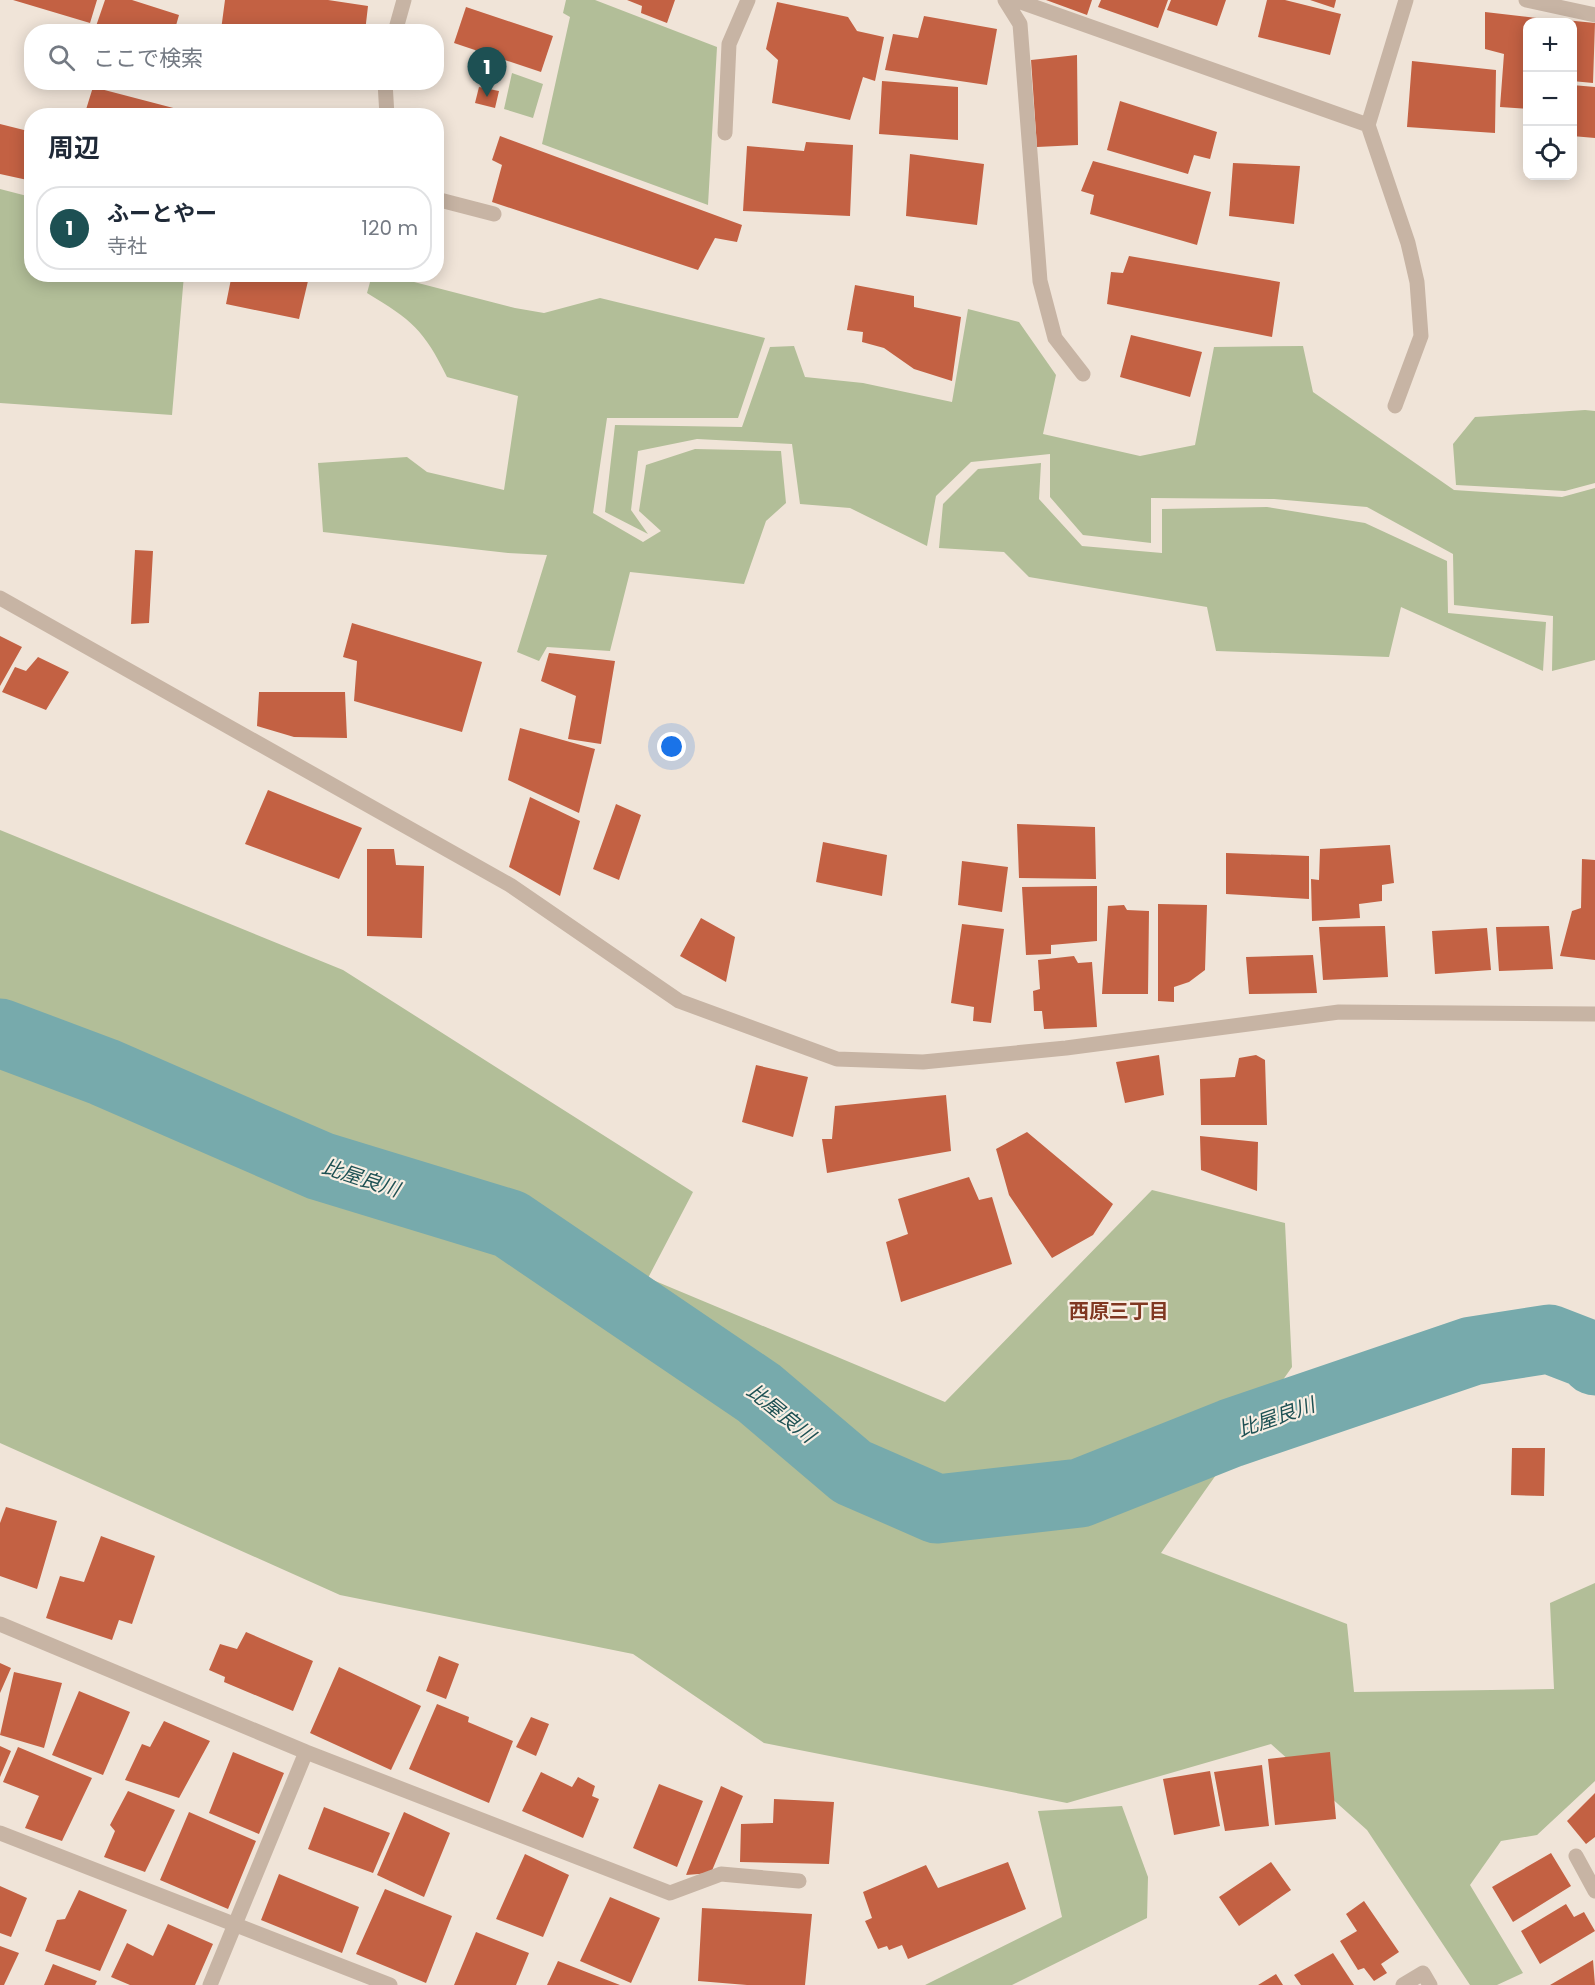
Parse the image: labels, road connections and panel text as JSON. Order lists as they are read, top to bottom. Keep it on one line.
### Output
{"districts":["西原三丁目"],"water":["比屋良川"],"page":{"map_buttons":["+","−"],"search":"ここで検索","pins":"1","heading":"周辺","list":[{"mark":"1","name":"ふーとやー","note":"寺社","value":"120 m"}]}}
